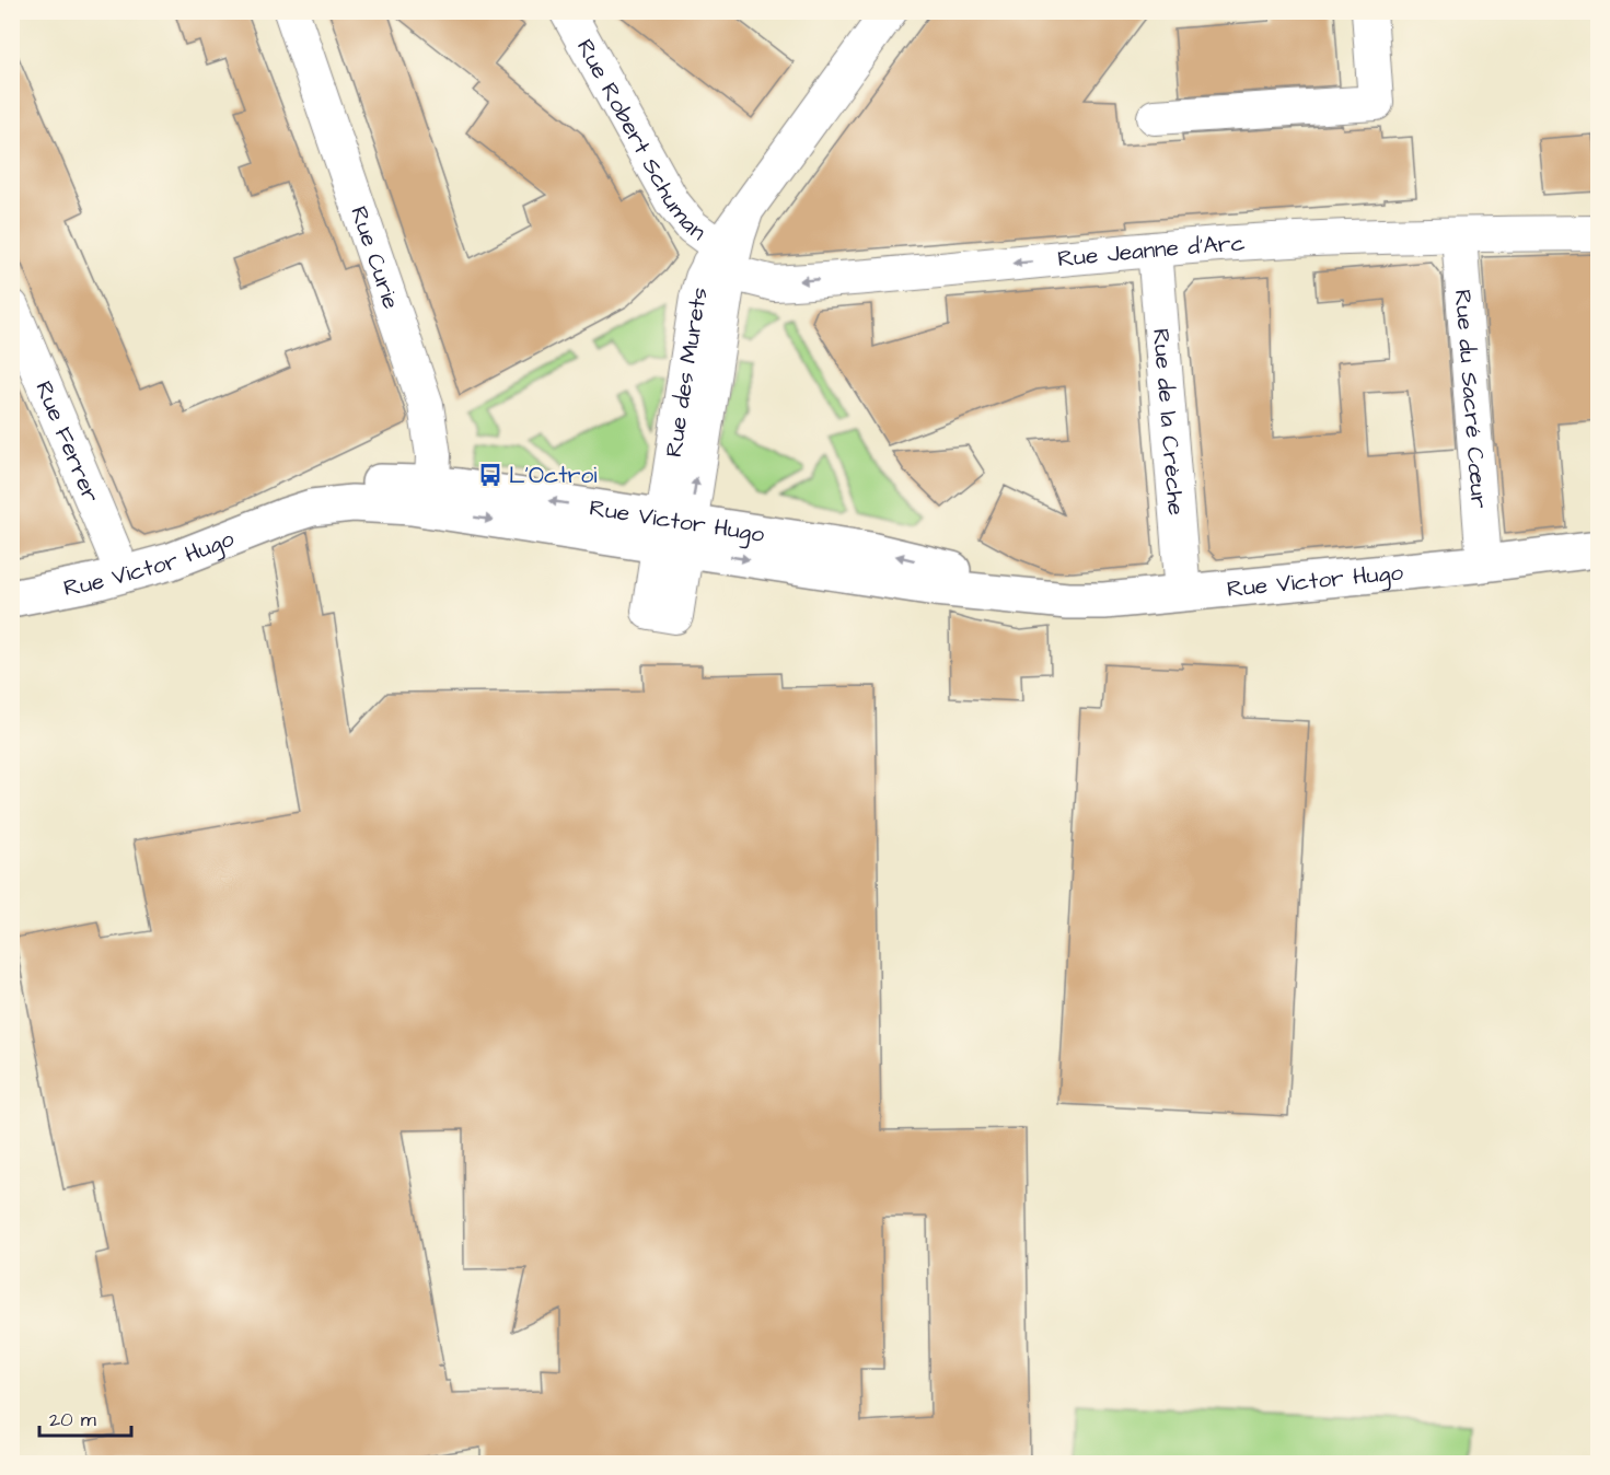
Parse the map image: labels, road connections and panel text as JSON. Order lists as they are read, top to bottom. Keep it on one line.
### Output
{"streets":{"main road":["Rue Victor Hugo"],"street":["Rue Robert Schuman","Rue Jeanne d'Arc","Rue Curie","Rue des Murets","Rue du Sacré Cœur","Rue de la Crèche","Rue Ferrer"]},"crossings":[["Rue Robert Schuman","Rue Jeanne d'Arc"],["Rue Robert Schuman","Rue des Murets"],["Rue Jeanne d'Arc","Rue des Murets"],["Rue Jeanne d'Arc","Rue du Sacré Cœur"],["Rue Jeanne d'Arc","Rue de la Crèche"],["Rue Curie","Rue Victor Hugo"],["Rue des Murets","Rue Victor Hugo"],["Rue du Sacré Cœur","Rue Victor Hugo"],["Rue de la Crèche","Rue Victor Hugo"],["Rue Ferrer","Rue Victor Hugo"]],"one_way":["Rue Jeanne d'Arc"],"places":{"bus stop":["L'Octroi"]},"scale_bar":"20 m"}
